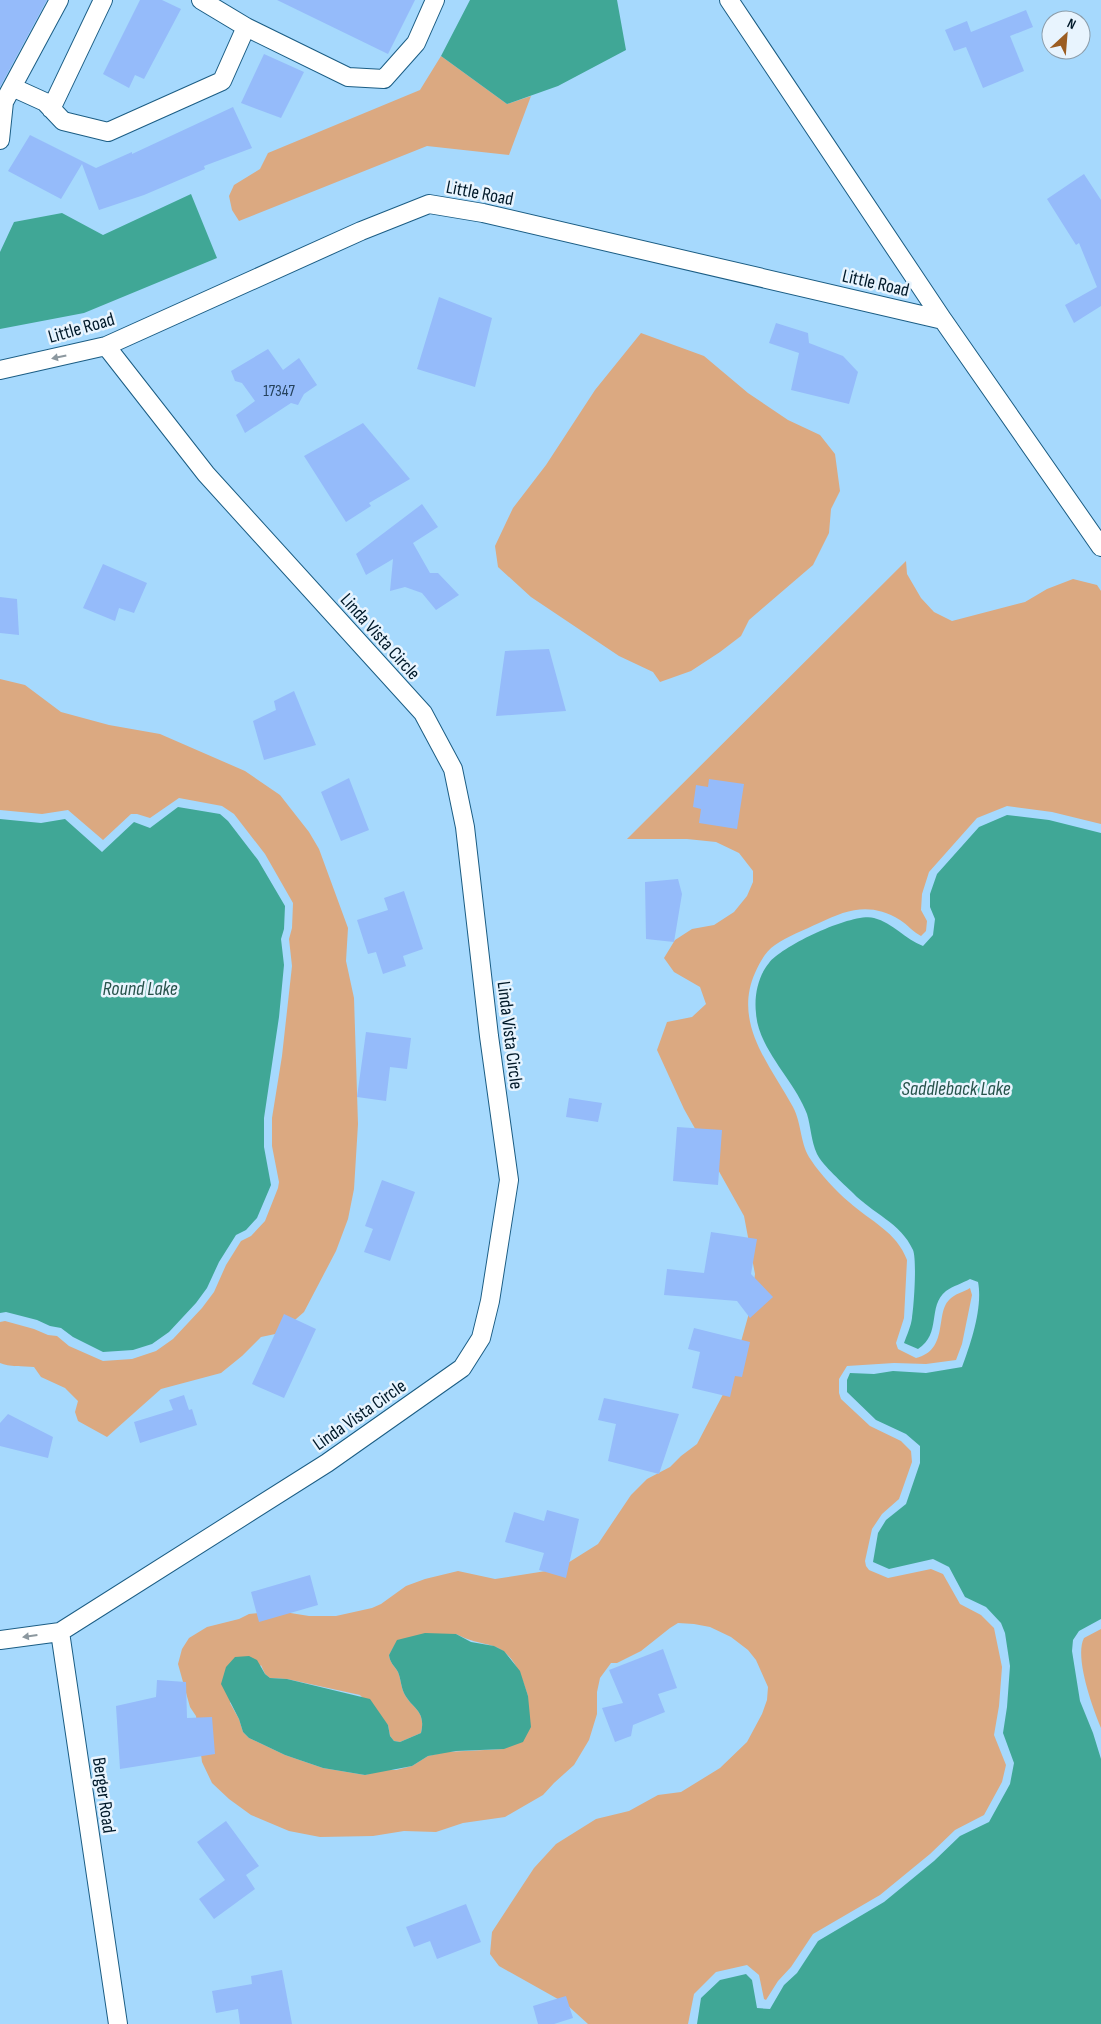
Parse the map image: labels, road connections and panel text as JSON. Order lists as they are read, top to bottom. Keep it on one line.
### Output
{"streets":{"street":["Little Road","Linda Vista Circle","Berger Road"]},"crossings":[["Little Road","Linda Vista Circle"],["Linda Vista Circle","Berger Road"]],"water":["Round Lake","Saddleback Lake"],"house_numbers":["17347"],"north":"top right"}
